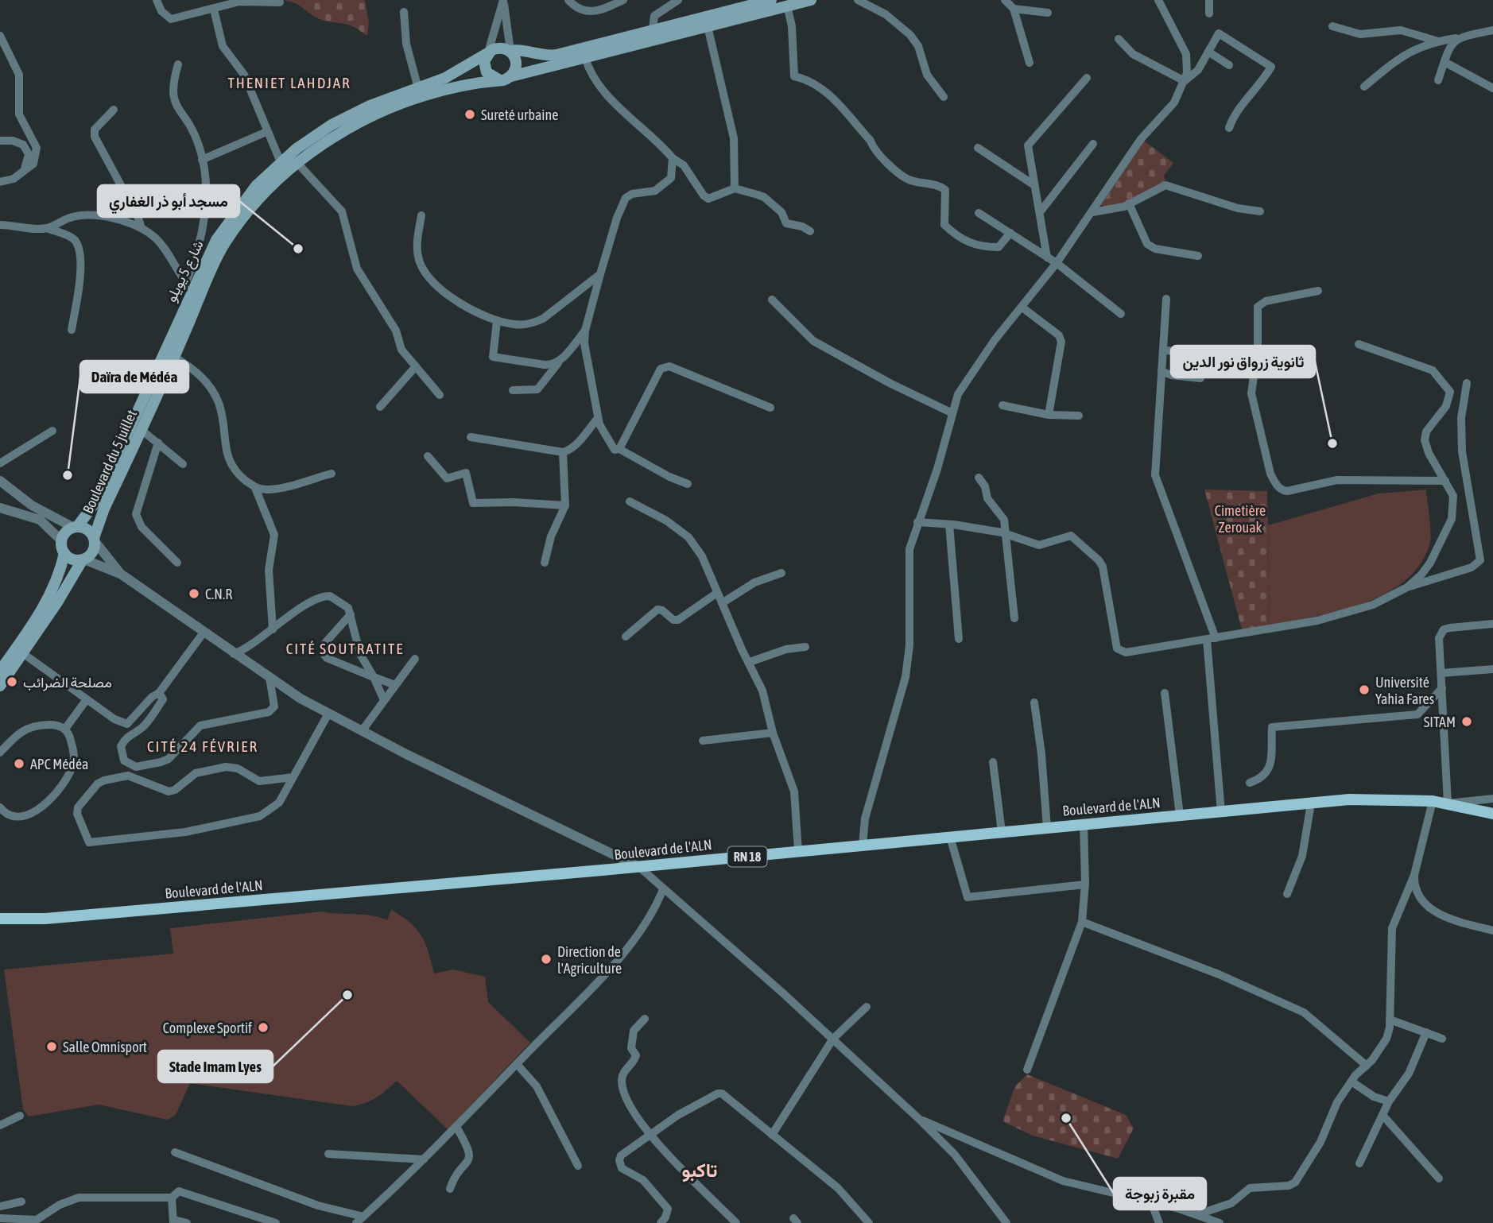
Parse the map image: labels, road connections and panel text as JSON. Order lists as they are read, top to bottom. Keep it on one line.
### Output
{"streets":{"main road":["شارع 5 يويلو","Boulevard du 5 juillet","Boulevard de l'ALN","RN 18"]},"crossings":[["شارع 5 يويلو","Boulevard du 5 juillet"]],"districts":["THENIET LAHDJAR","CITÉ SOUTRATITE","CITÉ 24 FÉVRIER","تاكبو"],"parks":["Cimetière Zerouak"],"places":["Sureté urbaine","مسجد أبو ذر الغفاري","ثانوية زرواق نور الدين","Daïra de Médéa","C.N.R","مصلحة الضرائب","Université Yahia Fares","SITAM","APC Médéa","Direction de l'Agriculture","Stade Imam Lyes","Complexe Sportif","Salle Omnisport","مقبرة زبوجة"]}
